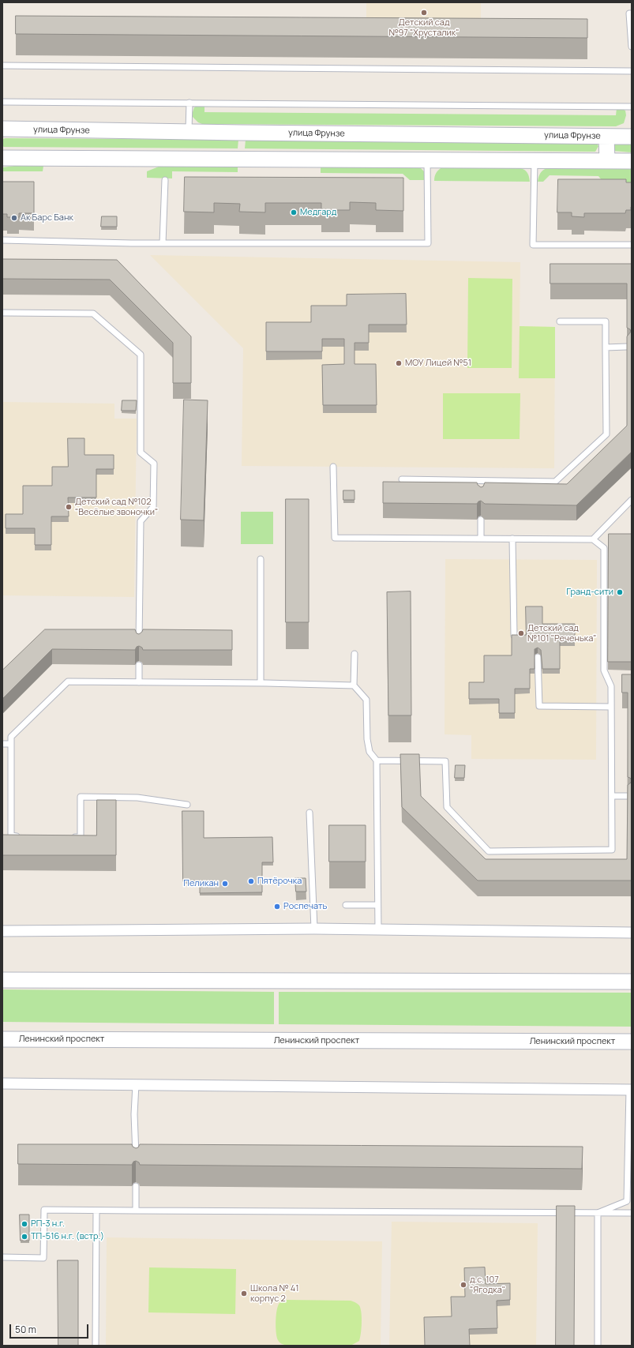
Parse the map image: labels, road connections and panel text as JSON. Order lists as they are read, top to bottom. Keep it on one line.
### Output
{"streets":{"main road":["улица Фрунзе","Ленинский проспект"]},"places":["Детский сад №97 \"Хрусталик\"","Медгард","Ак Барс Банк","МОУ Лицей №51","Детский сад №102 \"Весёлые звоночки\"","Гранд-сити","Детский сад №101 \"Реченька\"","Пятёрочка","Пеликан","Роспечать","РП-3 н.г.","ТП-516 н.г. (встр.)","д.с. 107 \"Ягодка\"","Школа № 41 корпус 2"],"scale_bar":"50 m"}
